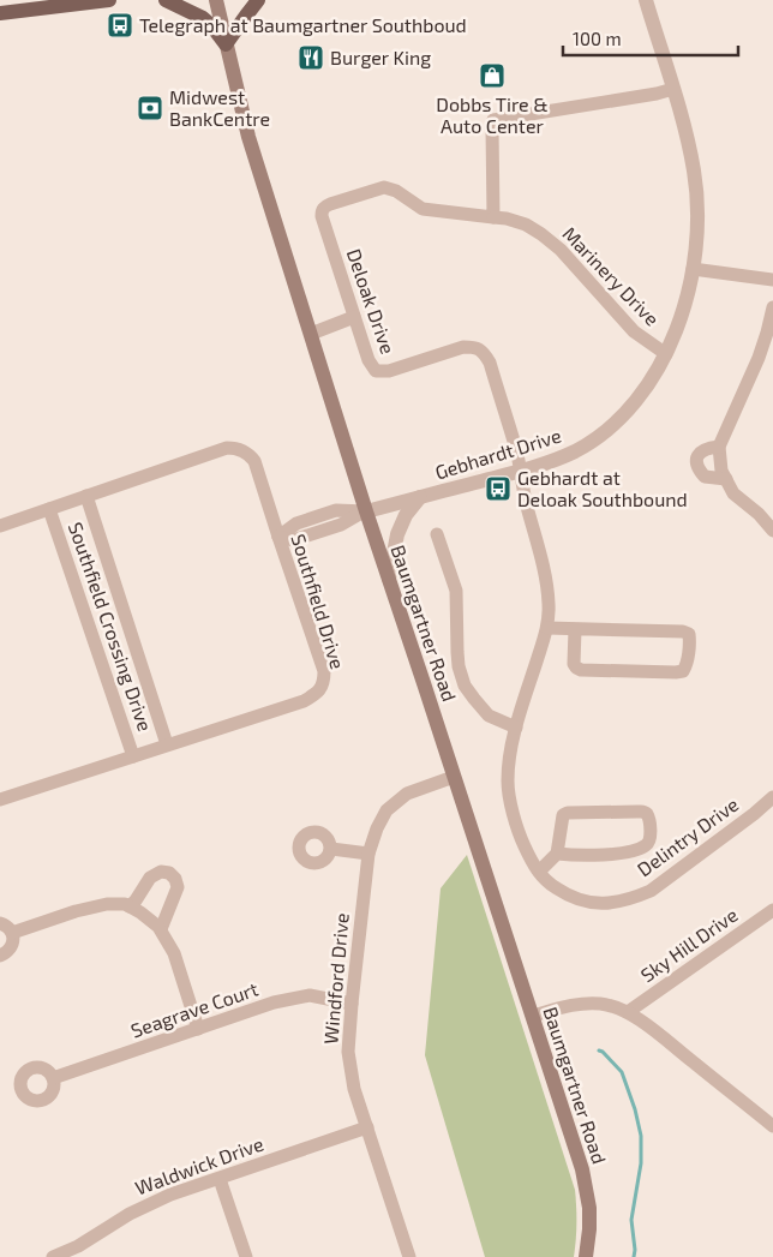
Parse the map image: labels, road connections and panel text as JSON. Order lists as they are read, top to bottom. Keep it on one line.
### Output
{"streets":{"main road":["Baumgartner Road"],"street":["Marinery Drive","Deloak Drive","Gebhardt Drive","Southfield Drive","Southfield Crossing Drive","Delintry Drive","Sky Hill Drive","Windford Drive","Seagrave Court","Waldwick Drive"]},"crossings":[["Marinery Drive","Deloak Drive"],["Marinery Drive","Gebhardt Drive"],["Deloak Drive","Gebhardt Drive"],["Deloak Drive","Delintry Drive"],["Gebhardt Drive","Baumgartner Road"],["Southfield Drive","Southfield Crossing Drive"],["Baumgartner Road","Windford Drive"],["Windford Drive","Seagrave Court"],["Windford Drive","Waldwick Drive"]],"places":{"bus stop":["Telegraph at Baumgartner Southboud","Gebhardt at Deloak Southbound"],"restaurant":["Burger King"],"shop":["Dobbs Tire & Auto Center"],"bank":["Midwest BankCentre"]},"scale_bar":"100 m"}
